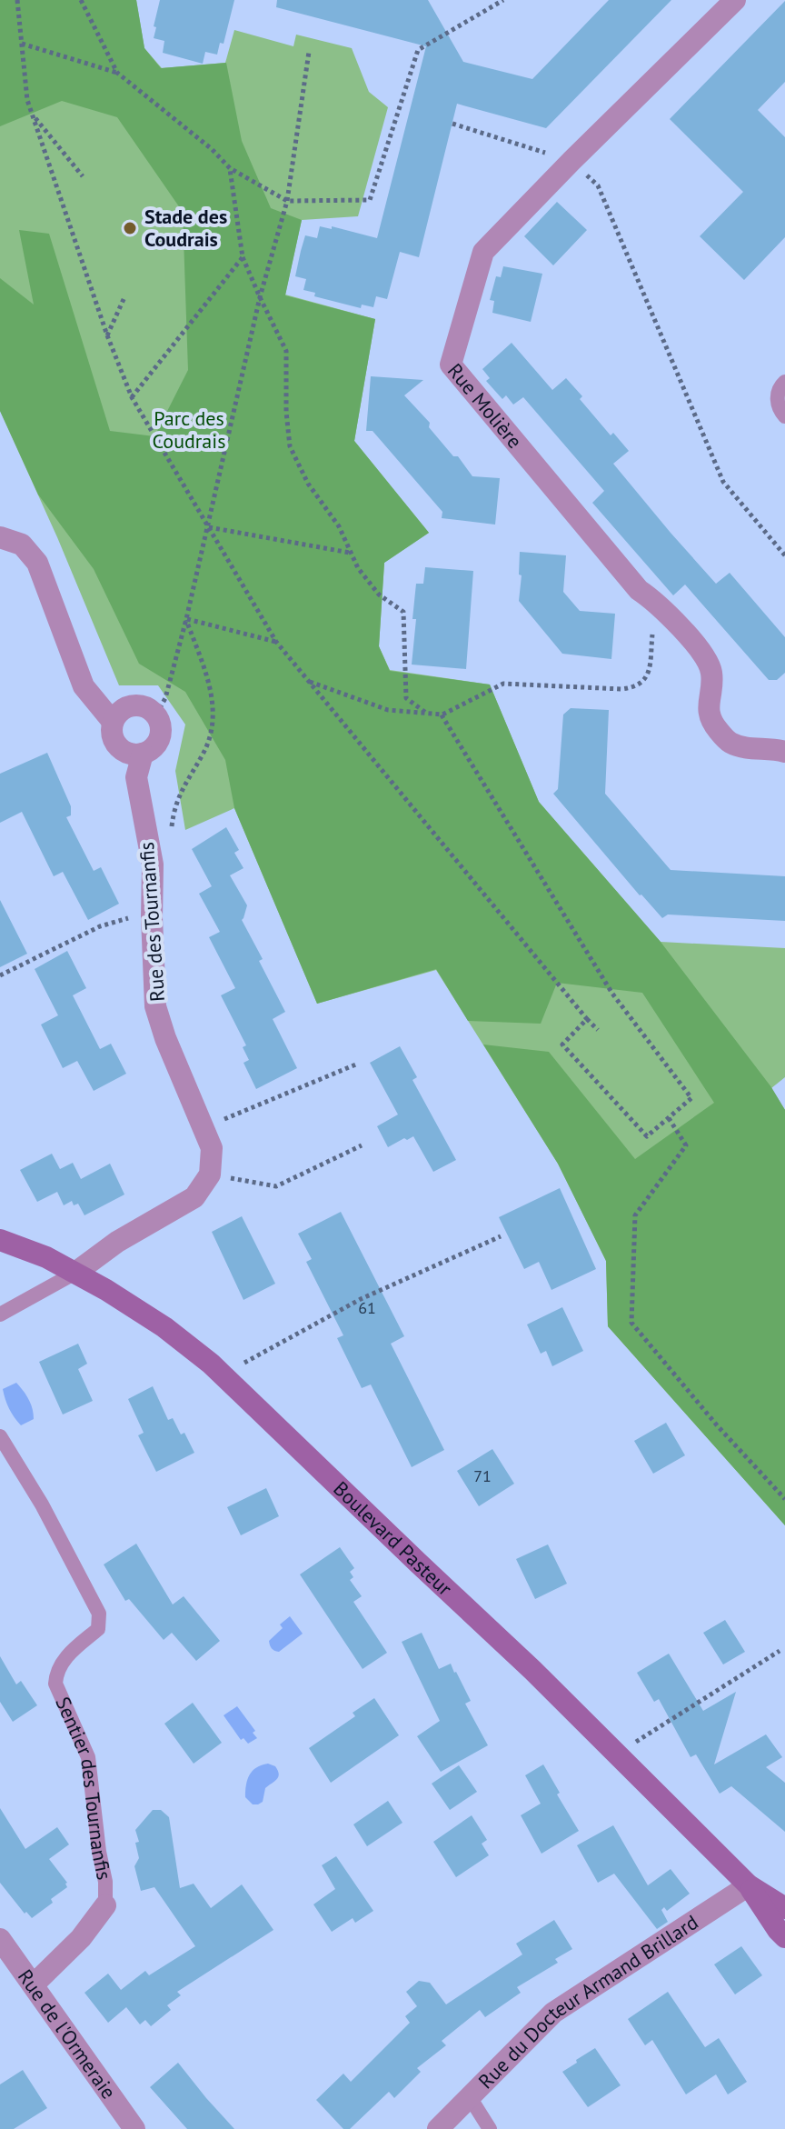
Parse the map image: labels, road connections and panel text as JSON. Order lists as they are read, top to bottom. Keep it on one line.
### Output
{"streets":{"main road":["Boulevard Pasteur"],"street":["Rue Molière","Rue des Tournanfis","Sentier des Tournanfis","Rue du Docteur Armand Brillard","Rue de l'Ormeraie"]},"crossings":[["Boulevard Pasteur","Rue du Docteur Armand Brillard"],["Sentier des Tournanfis","Rue de l'Ormeraie"]],"parks":["Parc des Coudrais"],"places":["Stade des Coudrais"],"house_numbers":["61","71"]}
